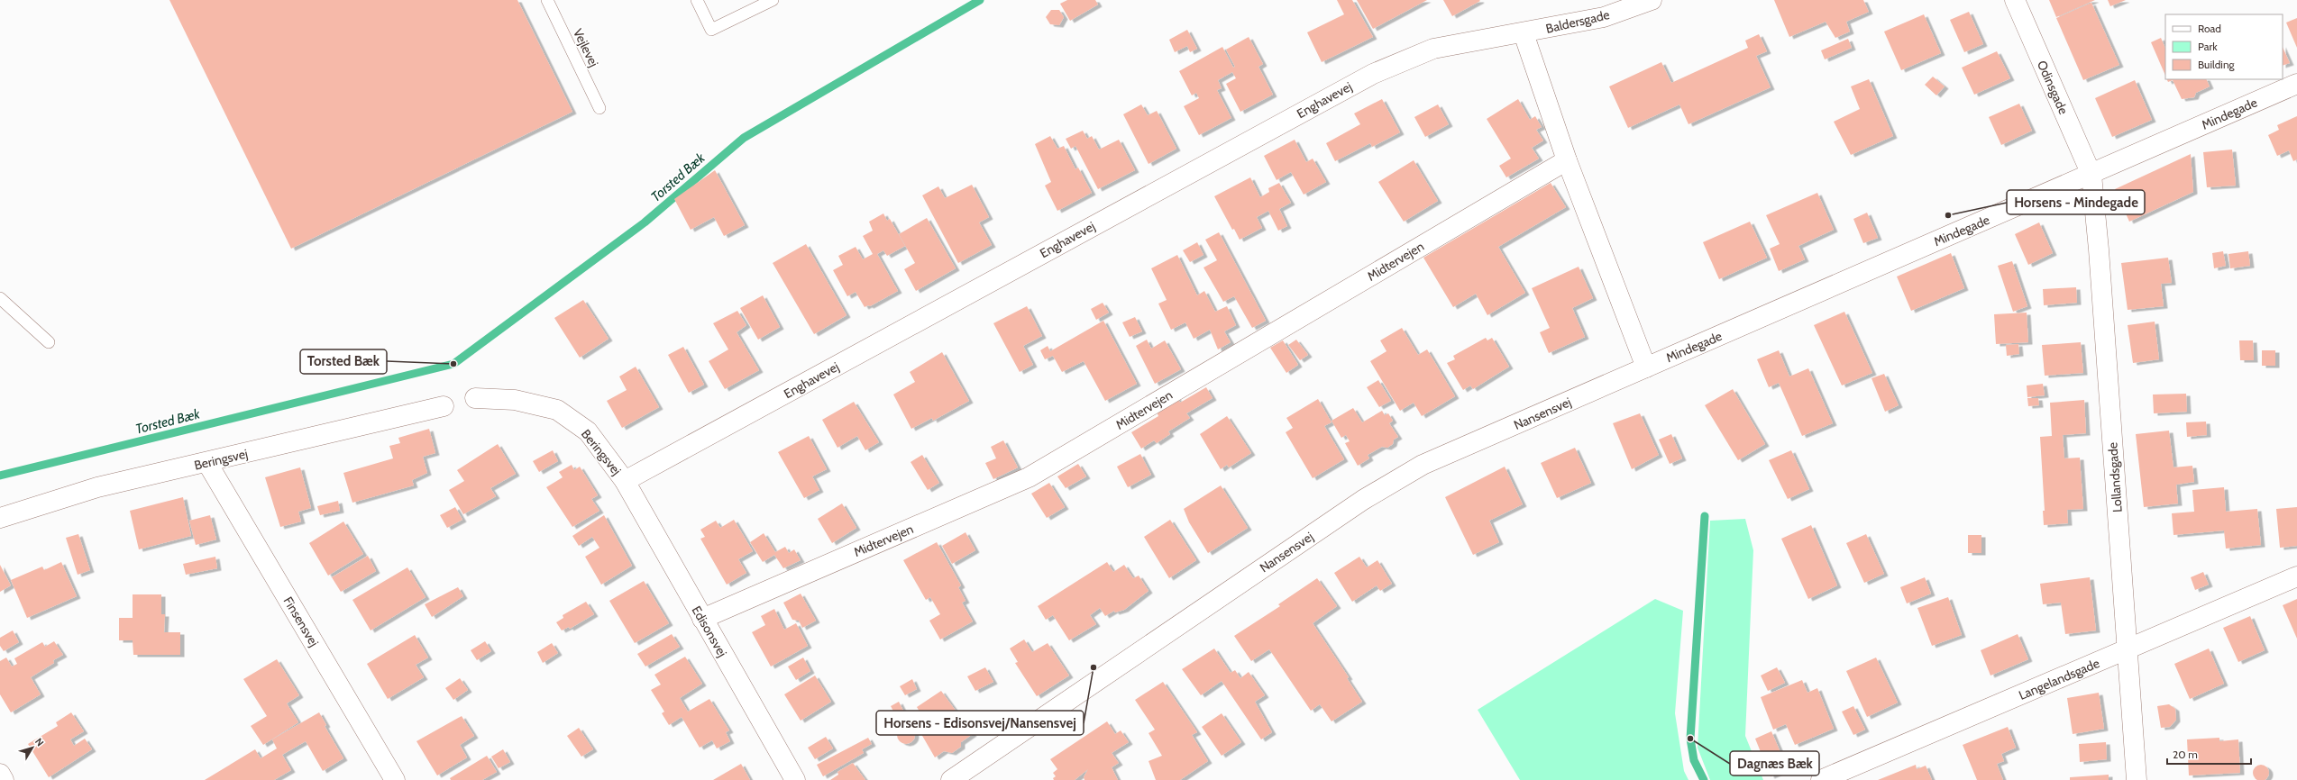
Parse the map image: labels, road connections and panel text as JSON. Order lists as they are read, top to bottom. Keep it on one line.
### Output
{"streets":{"street":["Baldersgade","Odinsgade","Enghavevej","Mindegade","Midtervejen","Nansensvej","Beringsvej","Lollandsgade","Finsensvej","Edisonsvej","Langelandsgade"],"lane":["Vejlevej"]},"crossings":[["Baldersgade","Enghavevej"],["Odinsgade","Mindegade"],["Odinsgade","Lollandsgade"],["Enghavevej","Beringsvej"],["Enghavevej","Edisonsvej"],["Mindegade","Nansensvej"],["Mindegade","Lollandsgade"],["Midtervejen","Edisonsvej"],["Beringsvej","Finsensvej"],["Beringsvej","Edisonsvej"],["Lollandsgade","Langelandsgade"]],"water":["Torsted Bæk"],"places":["Horsens - Mindegade","Torsted Bæk","Horsens - Edisonsvej/Nansensvej","Dagnæs Bæk"],"legend":["Road","Park","Building"],"scale_bar":"20 m","north":"top right"}
